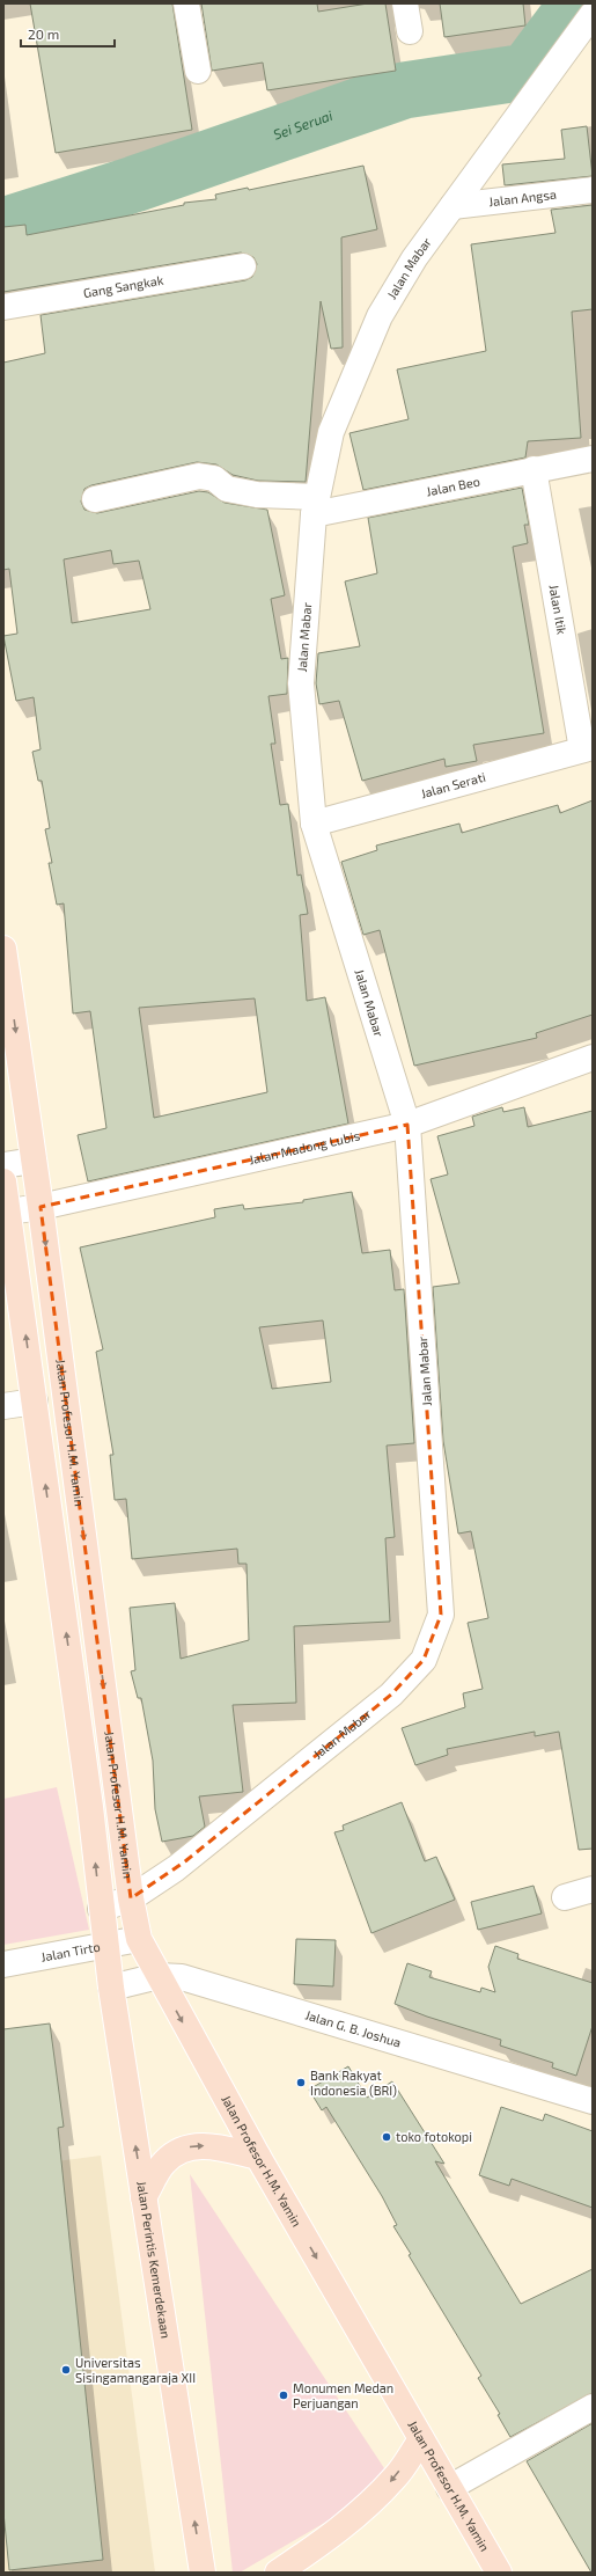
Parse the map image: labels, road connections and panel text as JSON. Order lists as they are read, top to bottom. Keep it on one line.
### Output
{"streets":{"main road":["Jalan Profesor H.M. Yamin","Jalan Perintis Kemerdekaan"],"street":["Jalan Angsa","Jalan Mabar","Gang Sangkak","Jalan Beo","Jalan Itik","Jalan Serati","Jalan Madong Lubis","Jalan Tirto","Jalan G. B. Joshua"]},"crossings":[["Jalan Angsa","Jalan Mabar"],["Jalan Mabar","Jalan Beo"],["Jalan Mabar","Jalan Serati"],["Jalan Mabar","Jalan Madong Lubis"],["Jalan Mabar","Jalan Profesor H.M. Yamin"],["Jalan Beo","Jalan Itik"],["Jalan Itik","Jalan Serati"],["Jalan Madong Lubis","Jalan Profesor H.M. Yamin"],["Jalan Profesor H.M. Yamin","Jalan Tirto"],["Jalan Profesor H.M. Yamin","Jalan G. B. Joshua"],["Jalan Tirto","Jalan Perintis Kemerdekaan"],["Jalan G. B. Joshua","Jalan Perintis Kemerdekaan"]],"one_way":["Jalan Perintis Kemerdekaan"],"water":["Sei Seruai"],"places":["Bank Rakyat Indonesia (BRI)","toko fotokopi","Universitas Sisingamangaraja XII","Monumen Medan Perjuangan"],"scale_bar":"20 m"}
